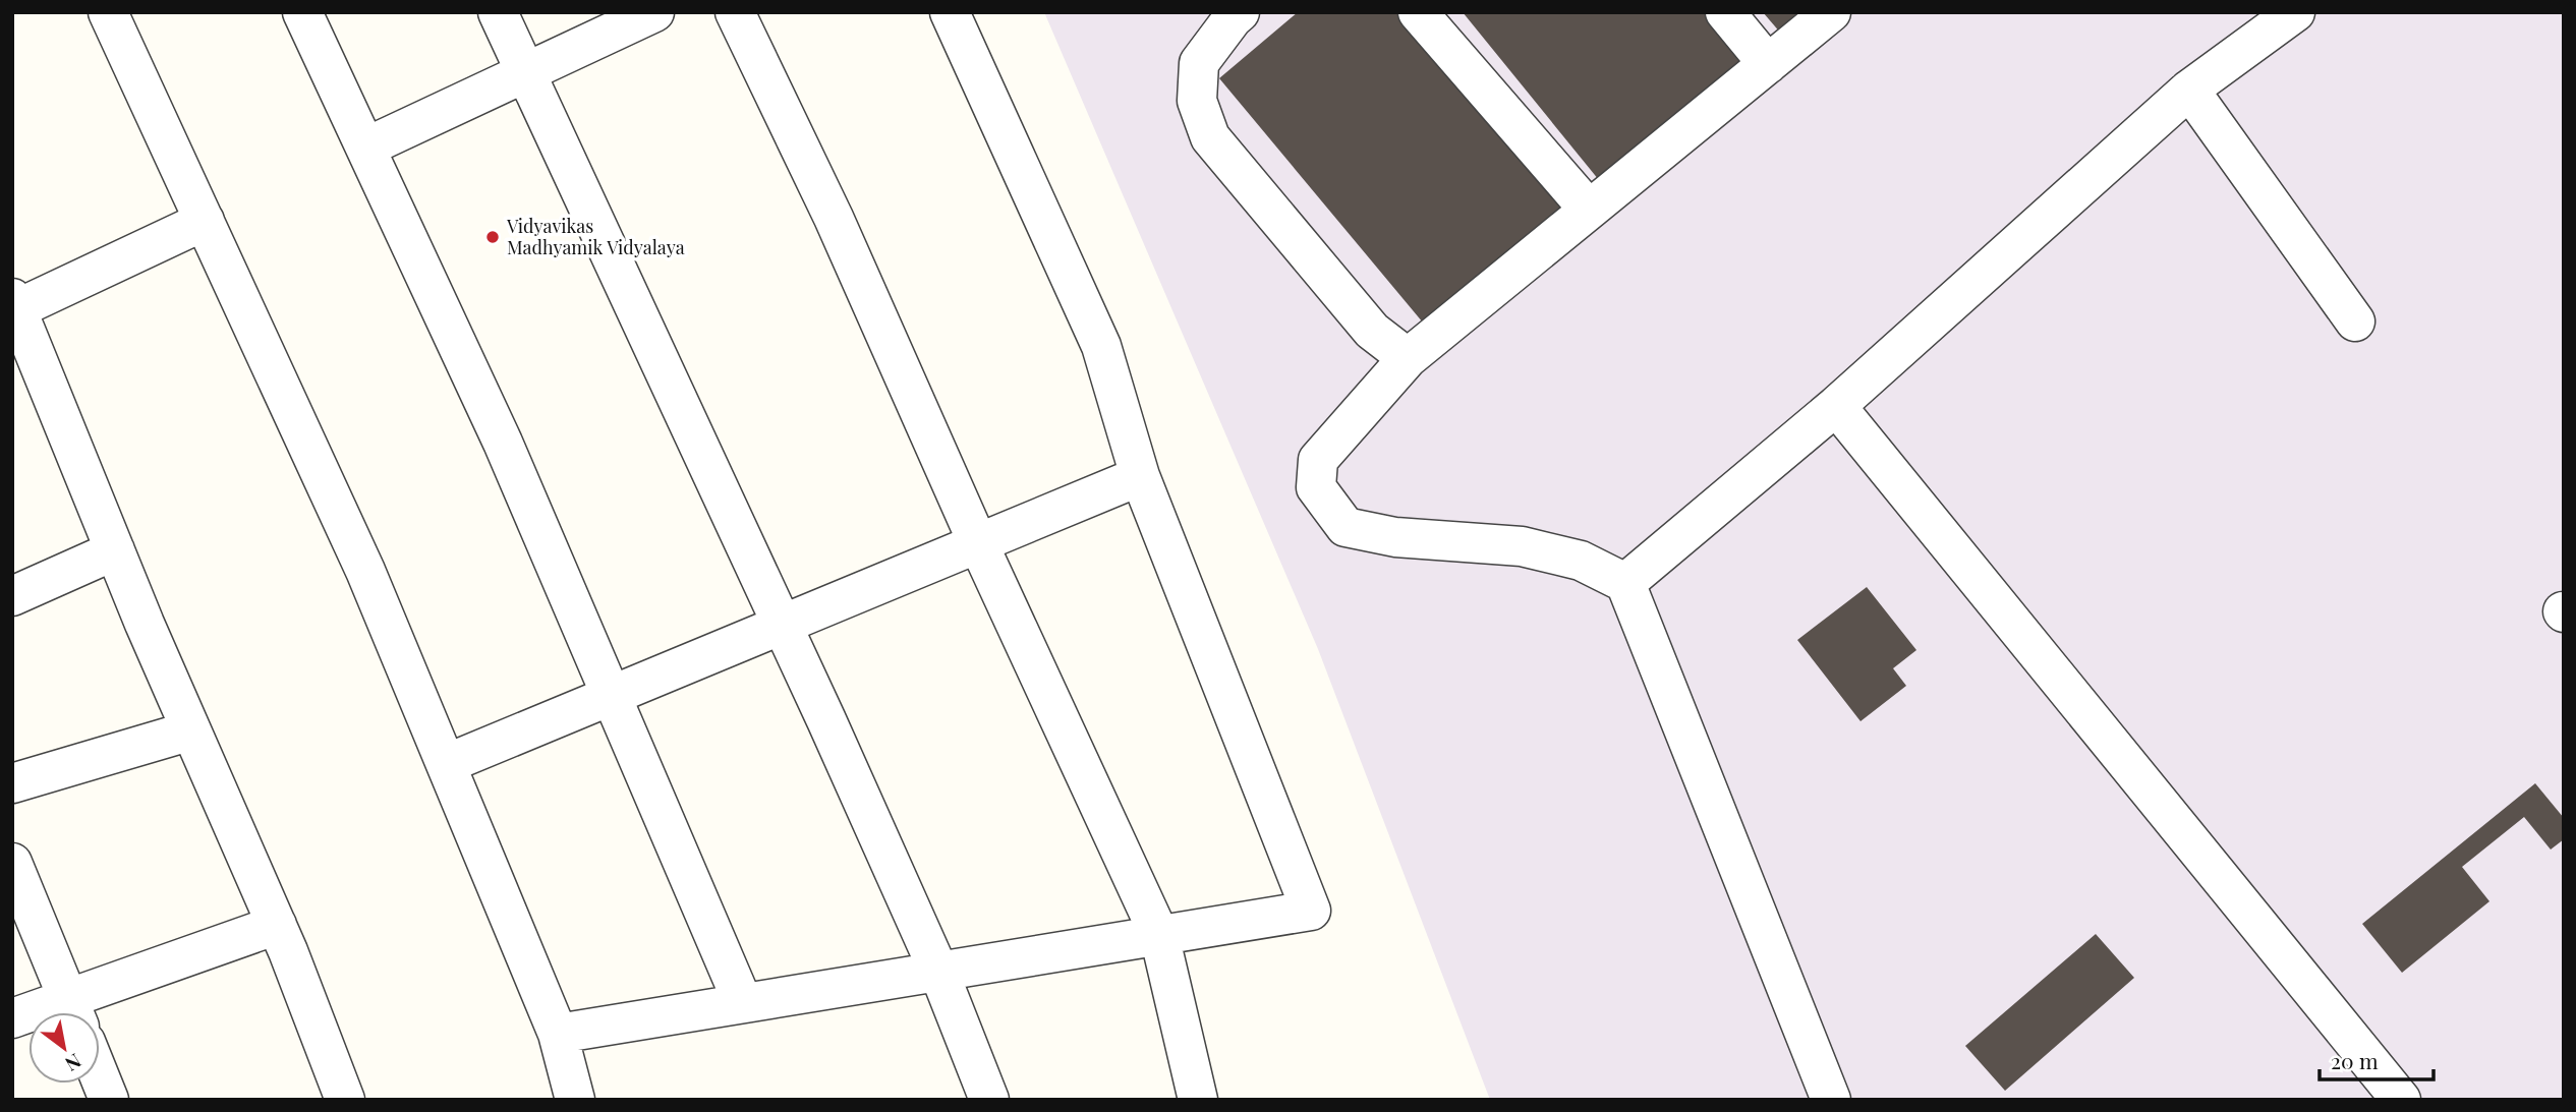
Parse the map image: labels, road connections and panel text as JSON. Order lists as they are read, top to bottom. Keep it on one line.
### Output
{"places":["Vidyavikas Madhyamik Vidyalaya"],"scale_bar":"20 m","north":"bottom right"}
